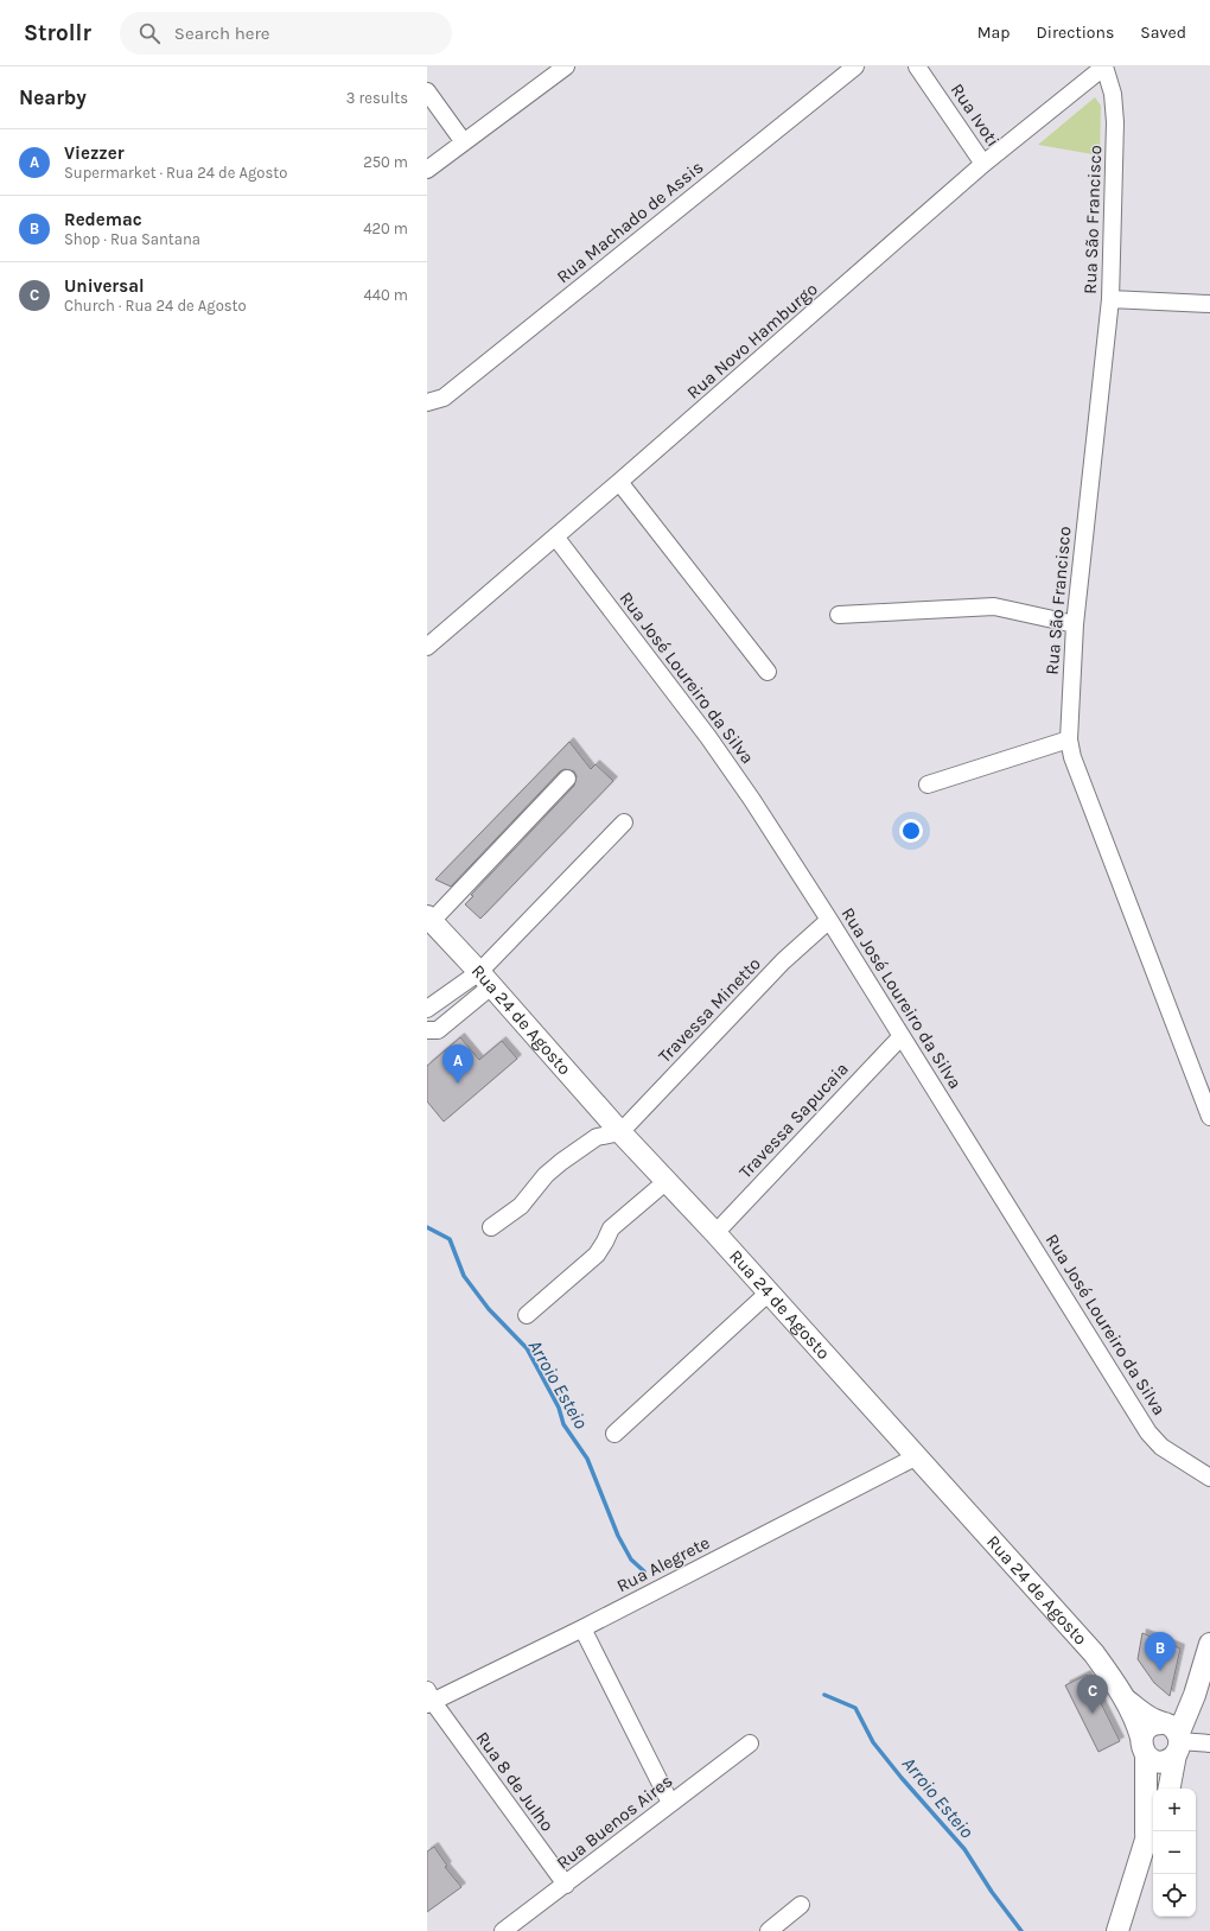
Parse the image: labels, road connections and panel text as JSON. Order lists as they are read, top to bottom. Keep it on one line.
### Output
{"streets":{"main road":["Rua 24 de Agosto"],"street":["Rua Ivoti","Rua São Francisco","Rua Machado de Assis","Rua Novo Hamburgo","Rua José Loureiro da Silva","Travessa Minetto","Travessa Sapucaia","Rua Alegrete","Rua 8 de Julho","Rua Buenos Aires"]},"crossings":[["Rua Ivoti","Rua Novo Hamburgo"],["Rua São Francisco","Rua Novo Hamburgo"],["Rua Novo Hamburgo","Rua José Loureiro da Silva"],["Rua José Loureiro da Silva","Travessa Minetto"],["Rua José Loureiro da Silva","Travessa Sapucaia"],["Travessa Minetto","Rua 24 de Agosto"],["Rua 24 de Agosto","Travessa Sapucaia"],["Rua 24 de Agosto","Rua Alegrete"],["Rua Alegrete","Rua 8 de Julho"],["Rua 8 de Julho","Rua Buenos Aires"]],"water":["Arroio Esteio"],"page":{"header":"Strollr","search":"Search here","nav":["Map","Directions","Saved"],"heading":["Nearby","3 results"],"list":[{"mark":"A","name":"Viezzer","note":"Supermarket · Rua 24 de Agosto","value":"250 m"},{"mark":"B","name":"Redemac","note":"Shop · Rua Santana","value":"420 m"},{"mark":"C","name":"Universal","note":"Church · Rua 24 de Agosto","value":"440 m"}],"pins":["A","B","C"],"map_buttons":["+","−"]}}
